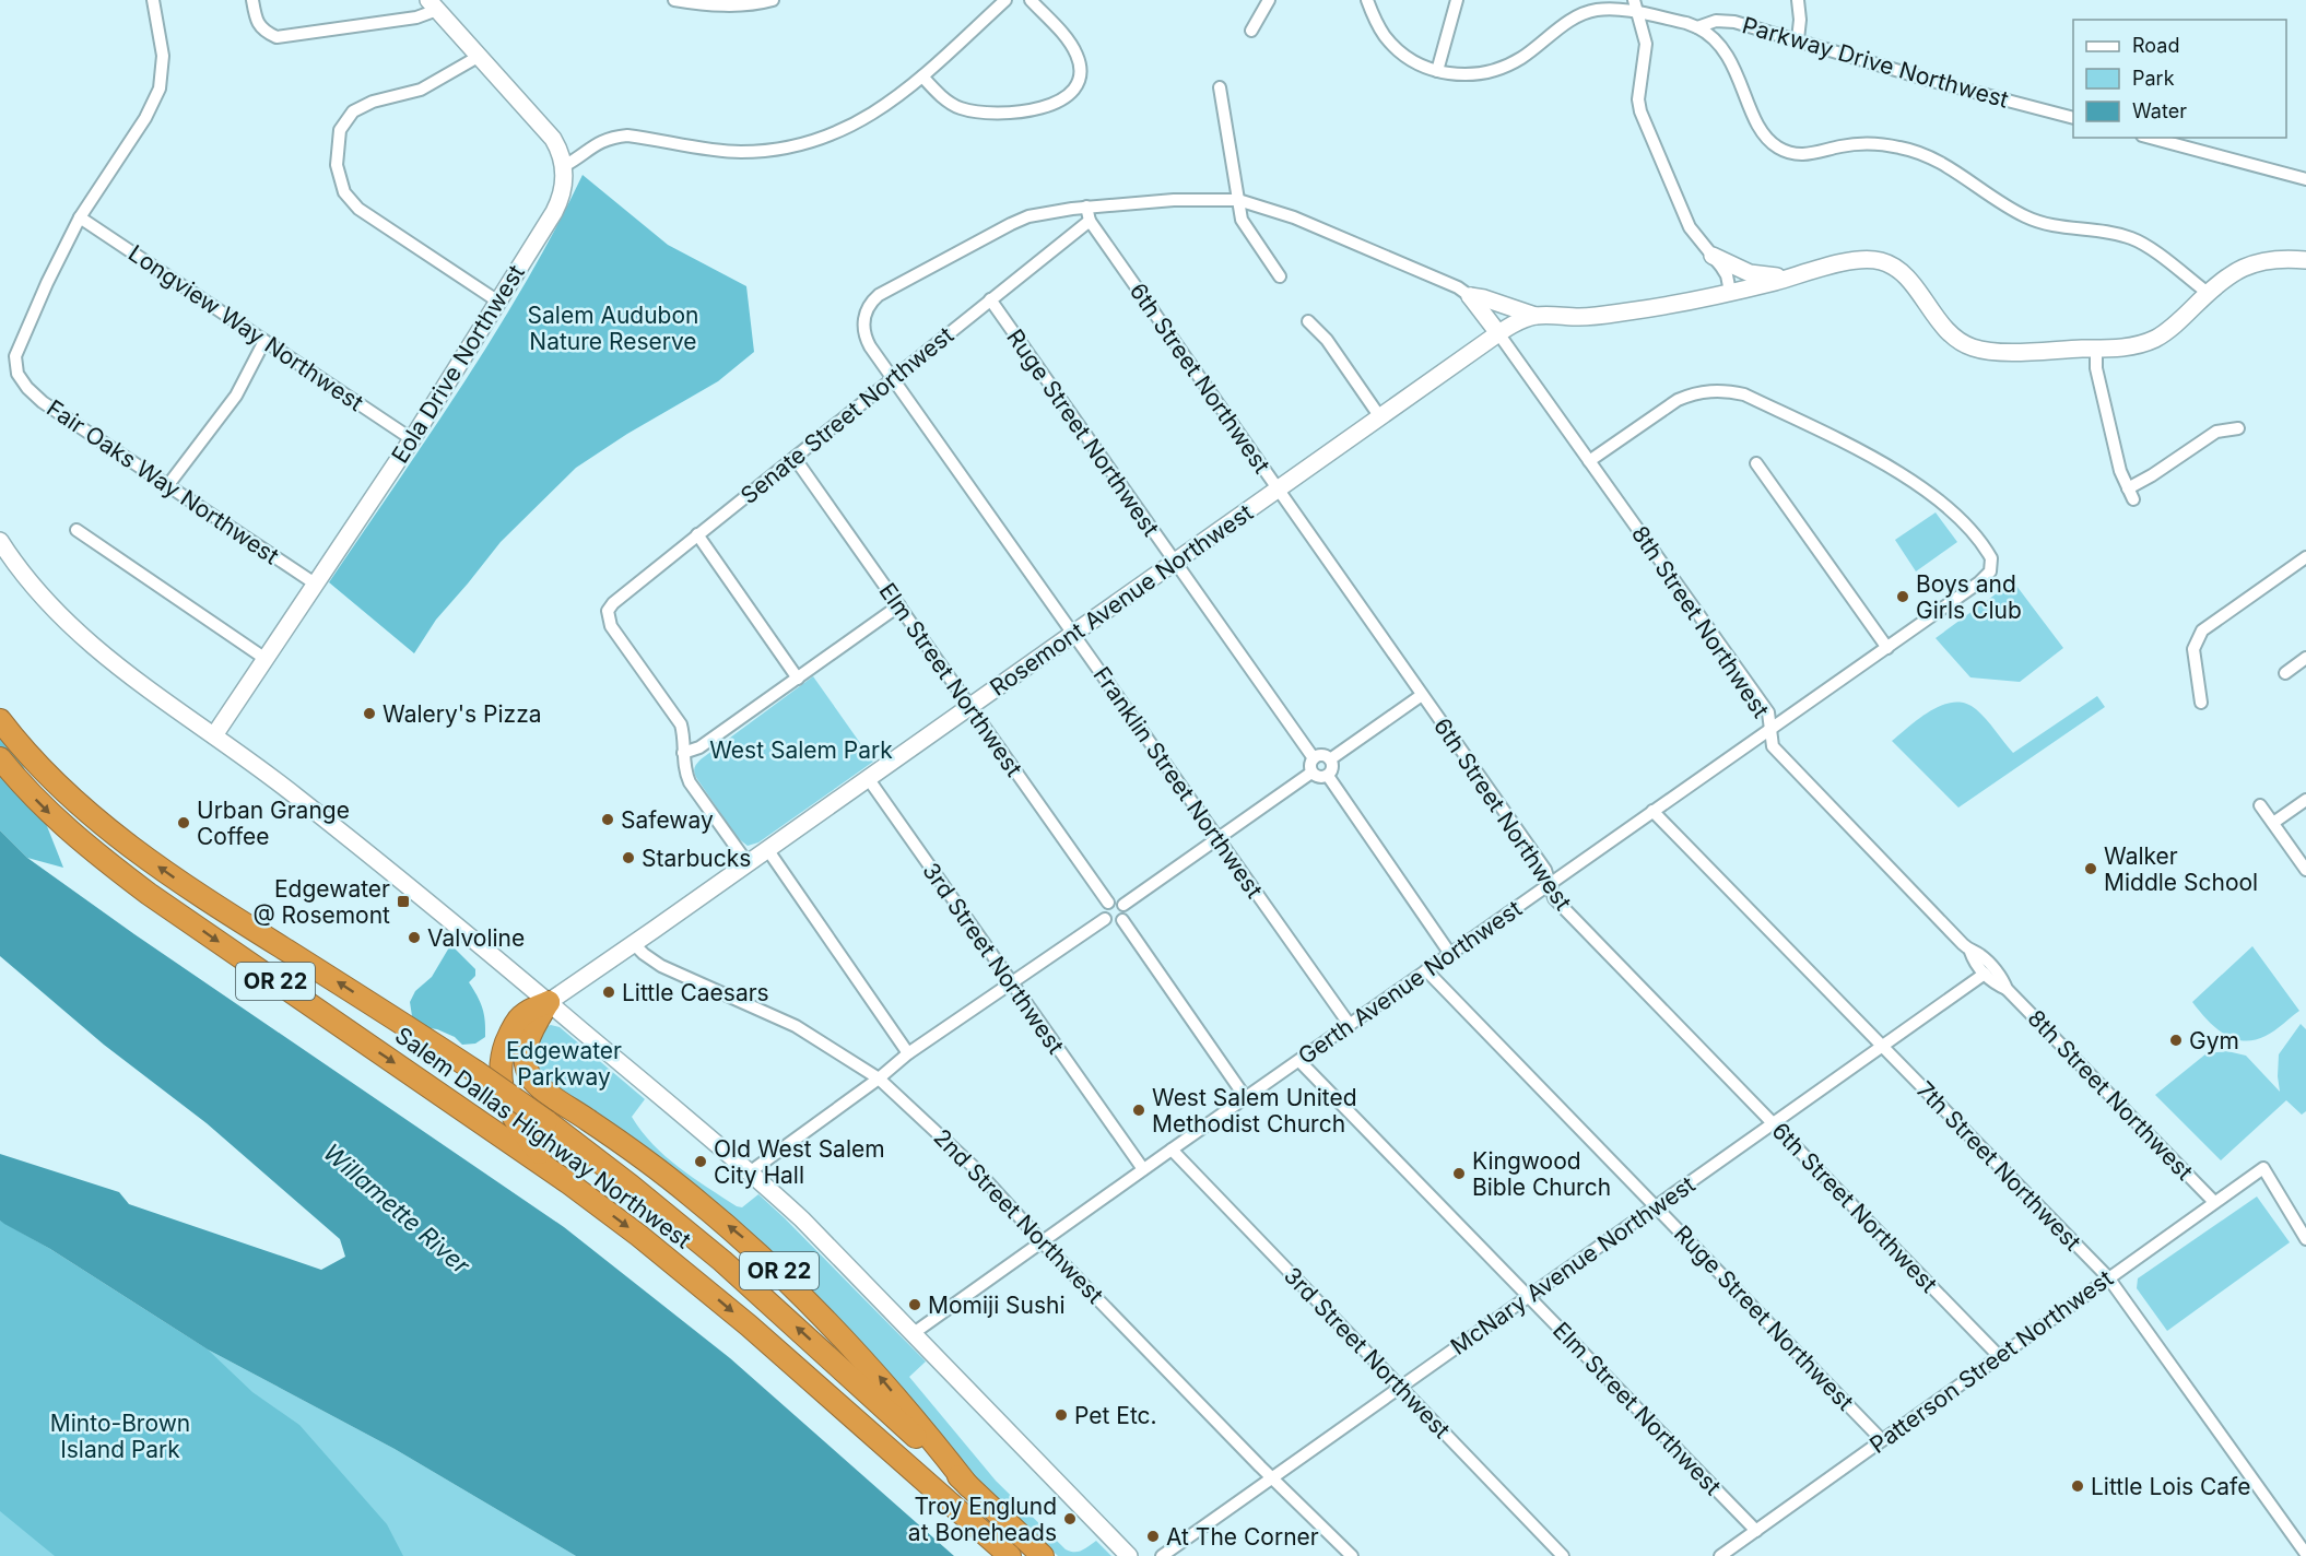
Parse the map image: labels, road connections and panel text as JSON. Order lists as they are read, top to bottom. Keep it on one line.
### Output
{"streets":{"highway":["OR 22","Salem Dallas Highway Northwest"],"main road":["Eola Drive Northwest","Rosemont Avenue Northwest"],"street":["Parkway Drive Northwest","Longview Way Northwest","6th Street Northwest","Senate Street Northwest","Ruge Street Northwest","Fair Oaks Way Northwest","8th Street Northwest","Elm Street Northwest","Franklin Street Northwest","3rd Street Northwest","Gerth Avenue Northwest","7th Street Northwest","2nd Street Northwest","McNary Avenue Northwest","Patterson Street Northwest"]},"crossings":[["Longview Way Northwest","Eola Drive Northwest"],["Longview Way Northwest","Fair Oaks Way Northwest"],["Eola Drive Northwest","Fair Oaks Way Northwest"],["6th Street Northwest","Senate Street Northwest"],["6th Street Northwest","Rosemont Avenue Northwest"],["6th Street Northwest","Franklin Street Northwest"],["6th Street Northwest","Gerth Avenue Northwest"],["6th Street Northwest","McNary Avenue Northwest"],["6th Street Northwest","Patterson Street Northwest"],["Senate Street Northwest","Ruge Street Northwest"],["Senate Street Northwest","Elm Street Northwest"],["Senate Street Northwest","Franklin Street Northwest"],["Ruge Street Northwest","Rosemont Avenue Northwest"],["Ruge Street Northwest","Gerth Avenue Northwest"],["Ruge Street Northwest","McNary Avenue Northwest"],["Ruge Street Northwest","Patterson Street Northwest"],["Rosemont Avenue Northwest","8th Street Northwest"],["Rosemont Avenue Northwest","Elm Street Northwest"],["Rosemont Avenue Northwest","Franklin Street Northwest"],["Rosemont Avenue Northwest","3rd Street Northwest"],["Rosemont Avenue Northwest","OR 22"],["Rosemont Avenue Northwest","2nd Street Northwest"],["8th Street Northwest","Gerth Avenue Northwest"],["8th Street Northwest","McNary Avenue Northwest"],["8th Street Northwest","Patterson Street Northwest"],["Elm Street Northwest","Gerth Avenue Northwest"],["Elm Street Northwest","McNary Avenue Northwest"],["Elm Street Northwest","Patterson Street Northwest"],["Franklin Street Northwest","Gerth Avenue Northwest"],["3rd Street Northwest","Gerth Avenue Northwest"],["3rd Street Northwest","McNary Avenue Northwest"],["OR 22","Salem Dallas Highway Northwest"],["Gerth Avenue Northwest","7th Street Northwest"],["Gerth Avenue Northwest","2nd Street Northwest"],["7th Street Northwest","McNary Avenue Northwest"],["7th Street Northwest","Patterson Street Northwest"],["2nd Street Northwest","McNary Avenue Northwest"]],"water":["Willamette River"],"parks":["Salem Audubon Nature Reserve","West Salem Park","Edgewater Parkway","Minto-Brown Island Park"],"places":{"other":["Boys and Girls Club","Walery's Pizza","Safeway","Urban Grange Coffee","Starbucks","Walker Middle School","Valvoline","Little Caesars","Gym","West Salem United Methodist Church","Old West Salem City Hall","Kingwood Bible Church","Momiji Sushi","Pet Etc.","Little Lois Cafe","Troy Englund at Boneheads","At The Corner"],"transit":["Edgewater @ Rosemont"]},"legend":["Road","Park","Water"]}
